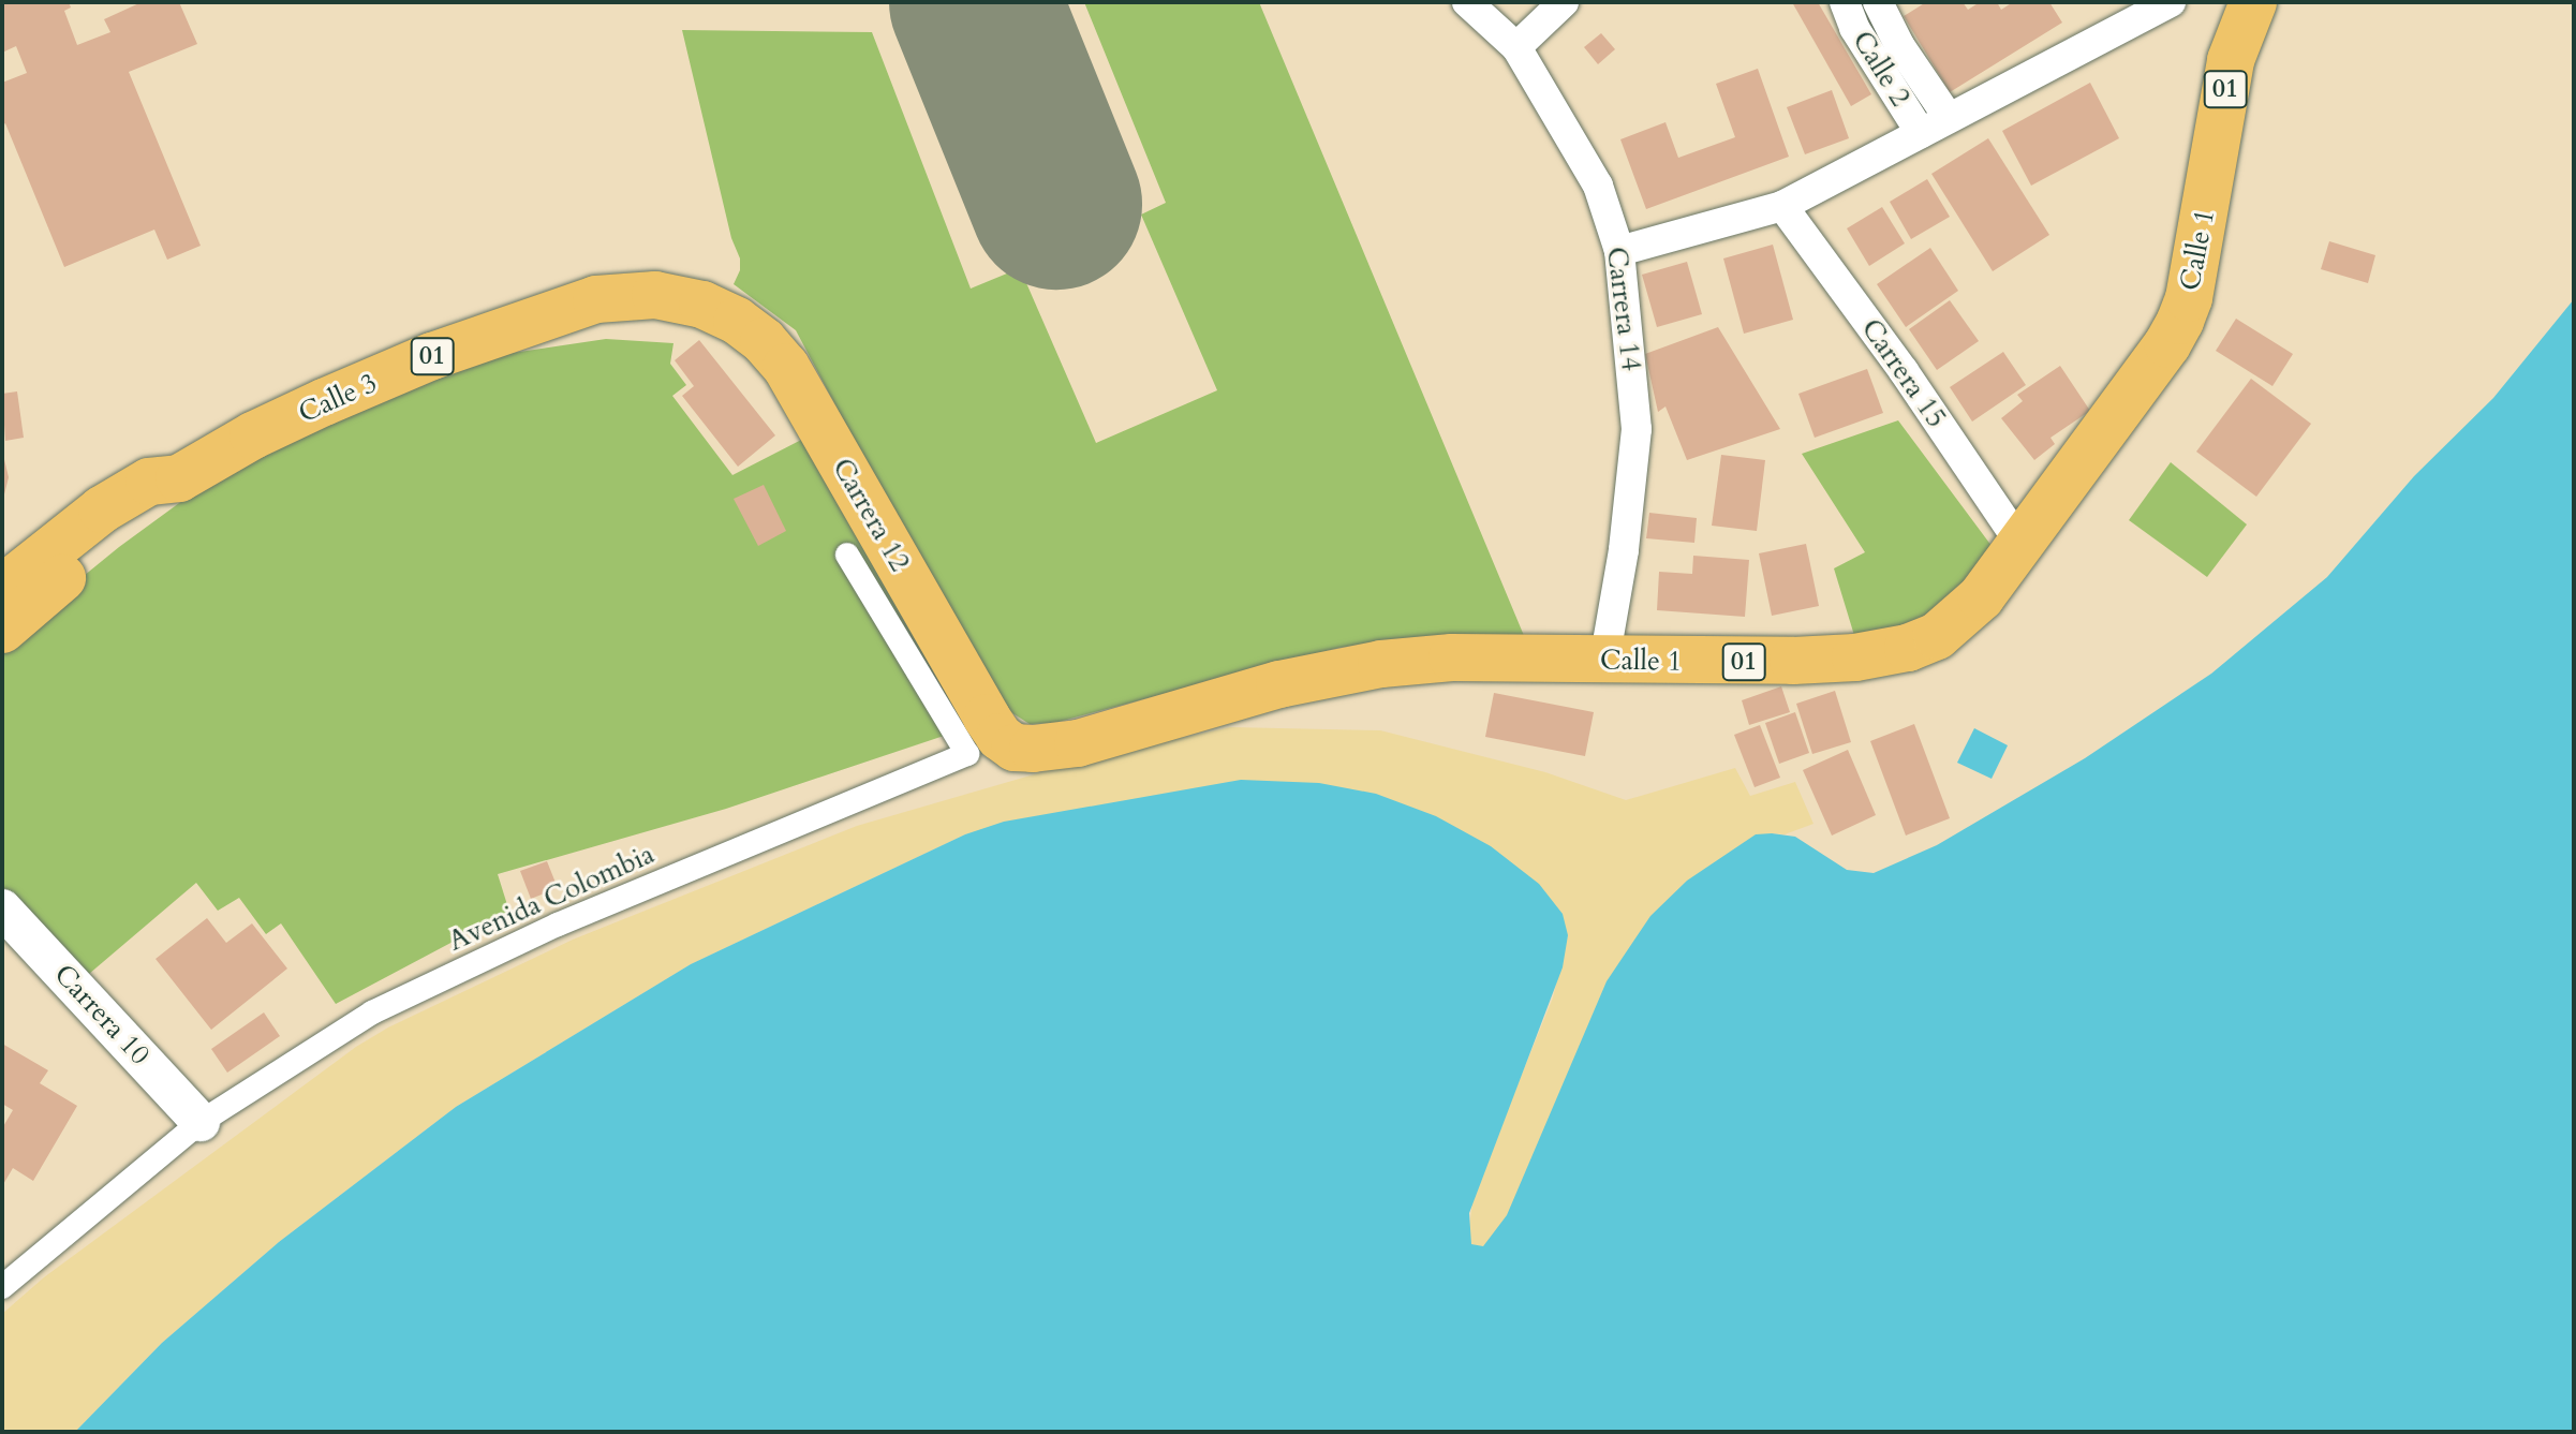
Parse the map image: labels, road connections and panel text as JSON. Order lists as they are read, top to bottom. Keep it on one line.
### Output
{"streets":{"highway":["01","Calle 1","Calle 3","Carrera 12"],"street":["Calle 2","Carrera 14","Carrera 15","Avenida Colombia","Carrera 10"]},"crossings":[["Calle 1","Carrera 14"],["Calle 1","Carrera 15"],["Calle 1","Carrera 12"],["Calle 3","Carrera 12"],["Avenida Colombia","Carrera 10"]]}
